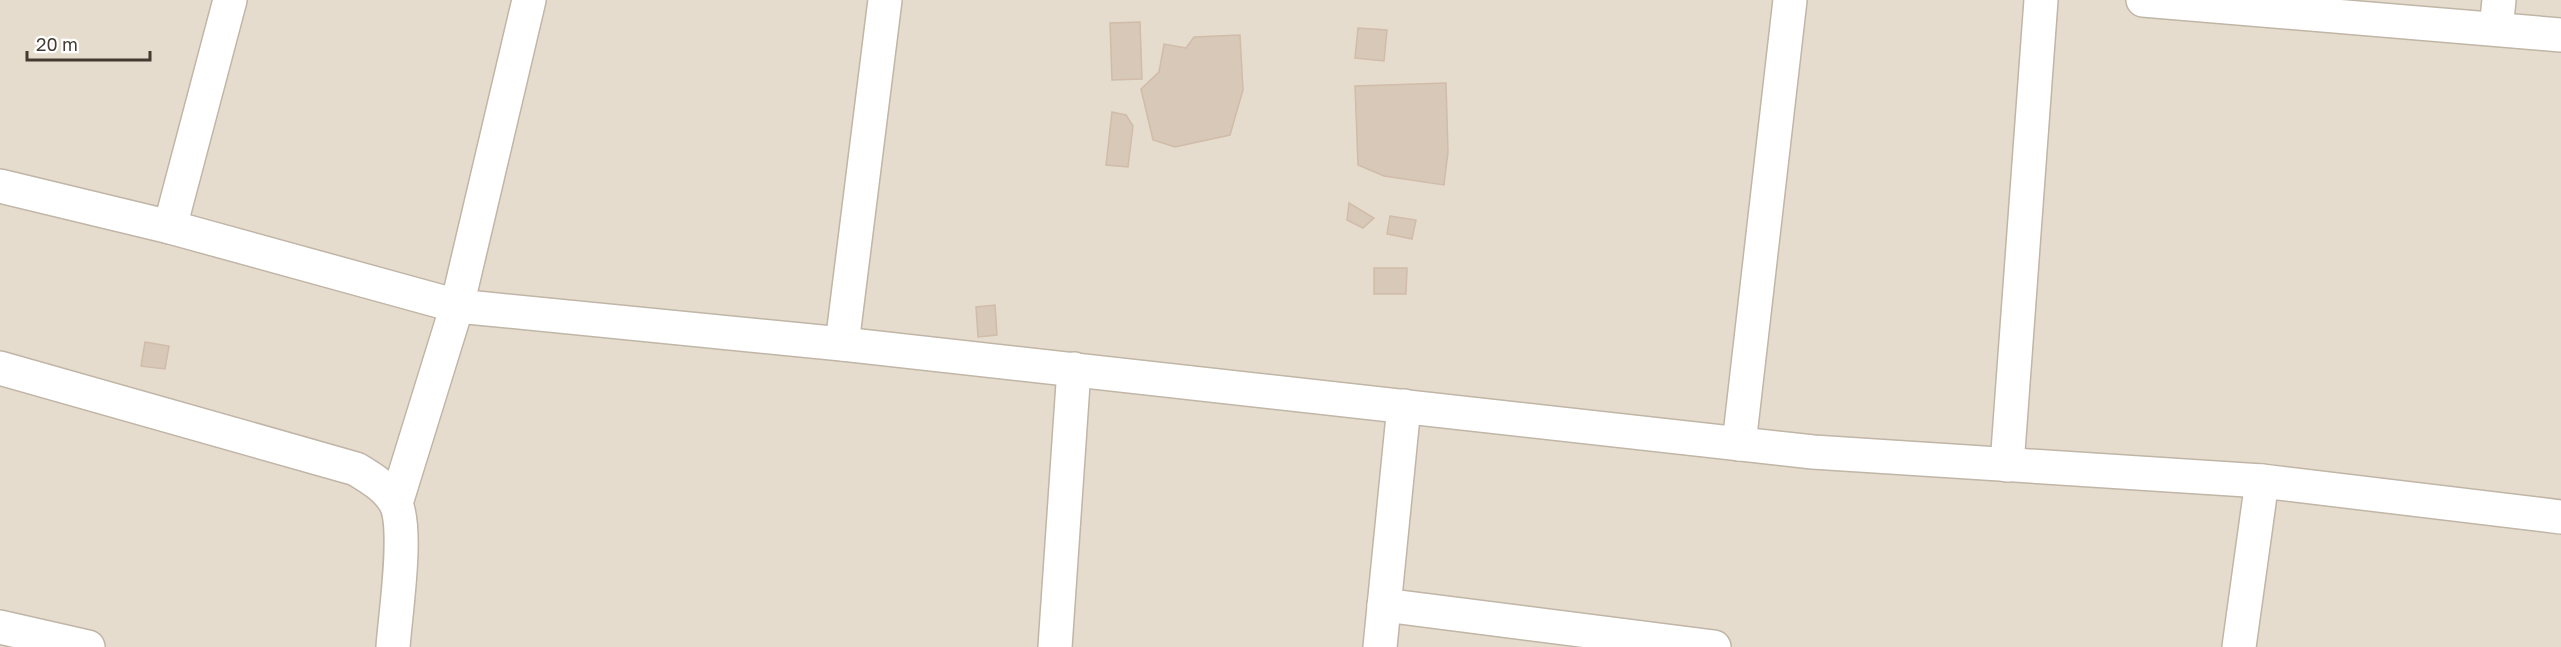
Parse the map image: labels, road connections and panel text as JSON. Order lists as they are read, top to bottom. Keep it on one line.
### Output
{"scale_bar":"20 m"}
